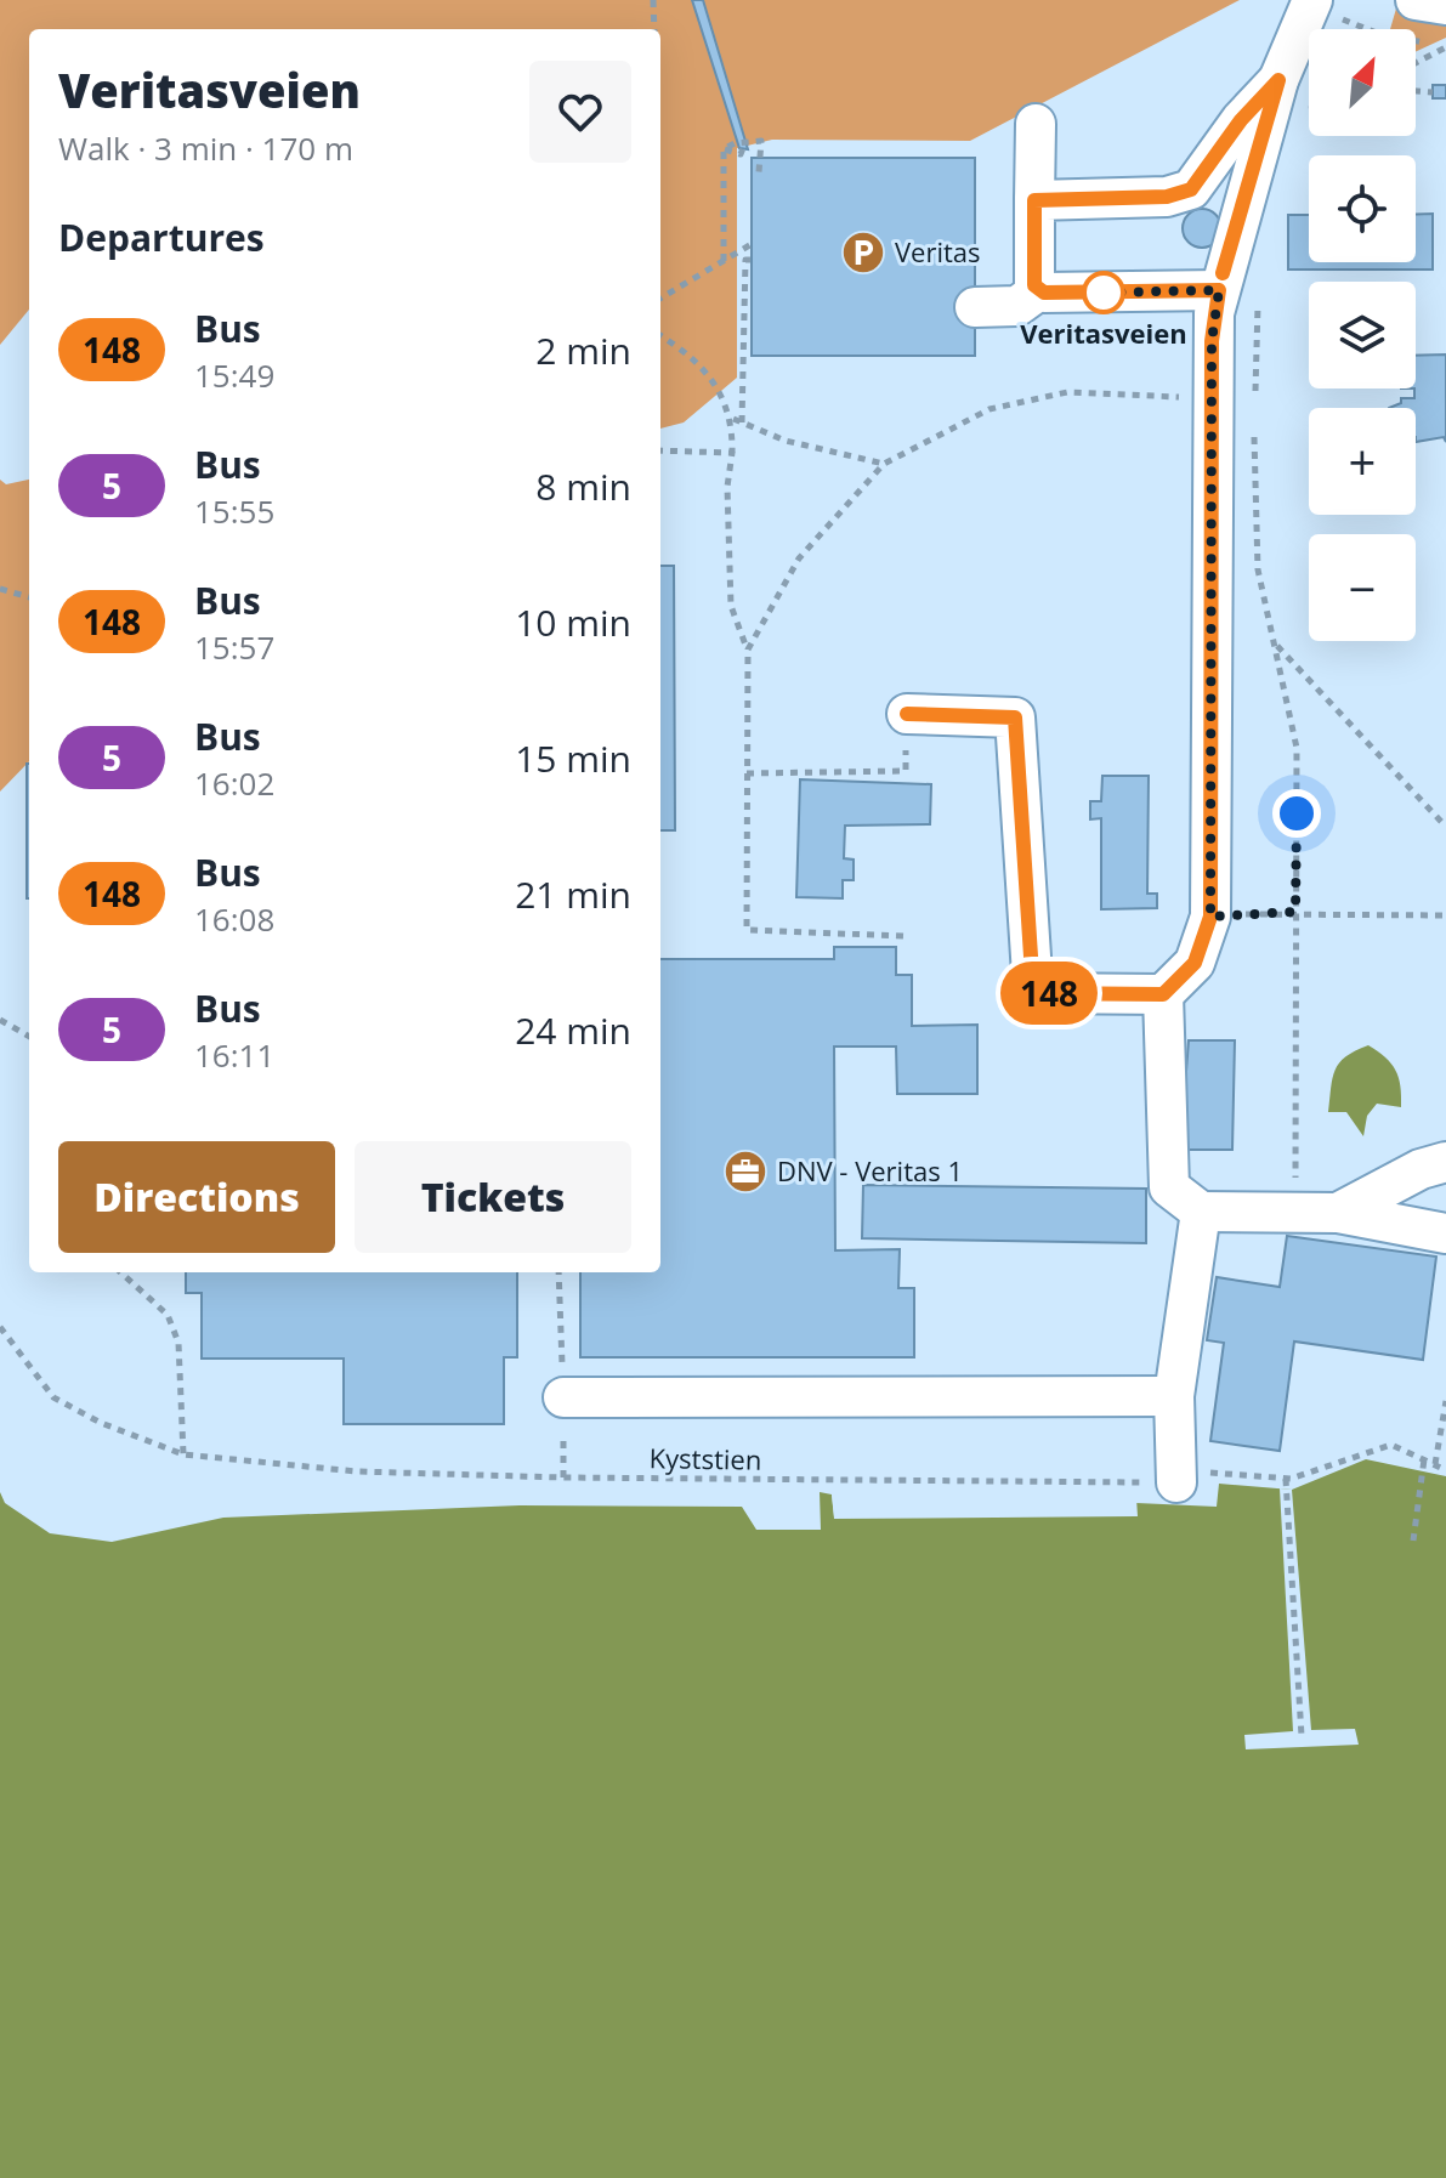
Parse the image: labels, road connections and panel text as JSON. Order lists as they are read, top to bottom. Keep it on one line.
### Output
{"streets":{"path":["Kyststien"]},"places":{"parking":["Veritas"],"other":["Veritasveien"],"office":["DNV - Veritas 1"]},"lines":["bus line 148"],"north":"top right","page":{"on_map":"148","map_buttons":["+","−"],"heading":[["Veritasveien","Walk · 3 min · 170 m"],"Departures"],"list":[{"mark":"148","name":"Bus","note":"15:49","value":"2 min"},{"mark":"5","name":"Bus","note":"15:55","value":"8 min"},{"mark":"148","name":"Bus","note":"15:57","value":"10 min"},{"mark":"5","name":"Bus","note":"16:02","value":"15 min"},{"mark":"148","name":"Bus","note":"16:08","value":"21 min"},{"mark":"5","name":"Bus","note":"16:11","value":"24 min"}],"buttons":["Directions","Tickets"]}}
